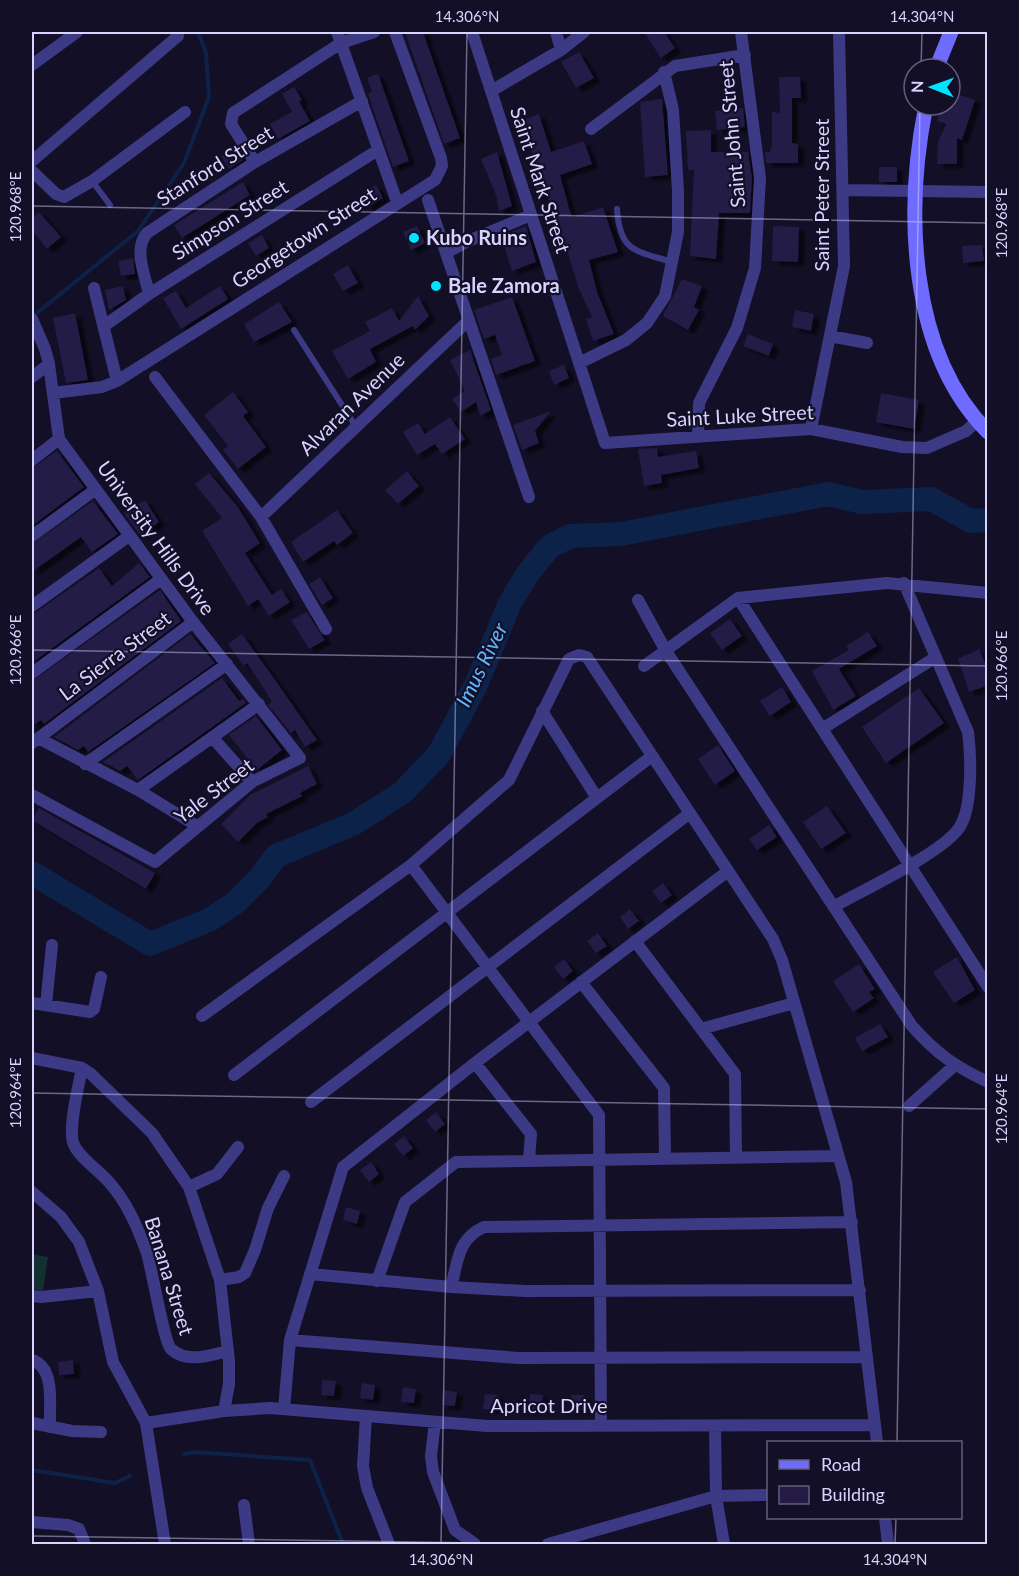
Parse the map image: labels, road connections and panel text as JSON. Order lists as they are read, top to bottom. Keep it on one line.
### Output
{"streets":{"street":["Saint John Street","Stanford Street","Saint Mark Street","Saint Peter Street","Simpson Street","Georgetown Street","Alvaran Avenue","Saint Luke Street","University Hills Drive","La Sierra Street","Yale Street","Banana Street","Apricot Drive"]},"crossings":[["Saint John Street","Saint Luke Street"],["Stanford Street","Simpson Street"],["Saint Mark Street","Saint Luke Street"],["Saint Peter Street","Saint Luke Street"],["Georgetown Street","University Hills Drive"],["University Hills Drive","La Sierra Street"],["University Hills Drive","Yale Street"]],"water":["Imus River"],"places":["Kubo Ruins","Bale Zamora"],"legend":["Road","Building"],"north":"left","coordinates":["14.306°N","14.304°N","120.968°E","120.966°E","120.964°E"]}
